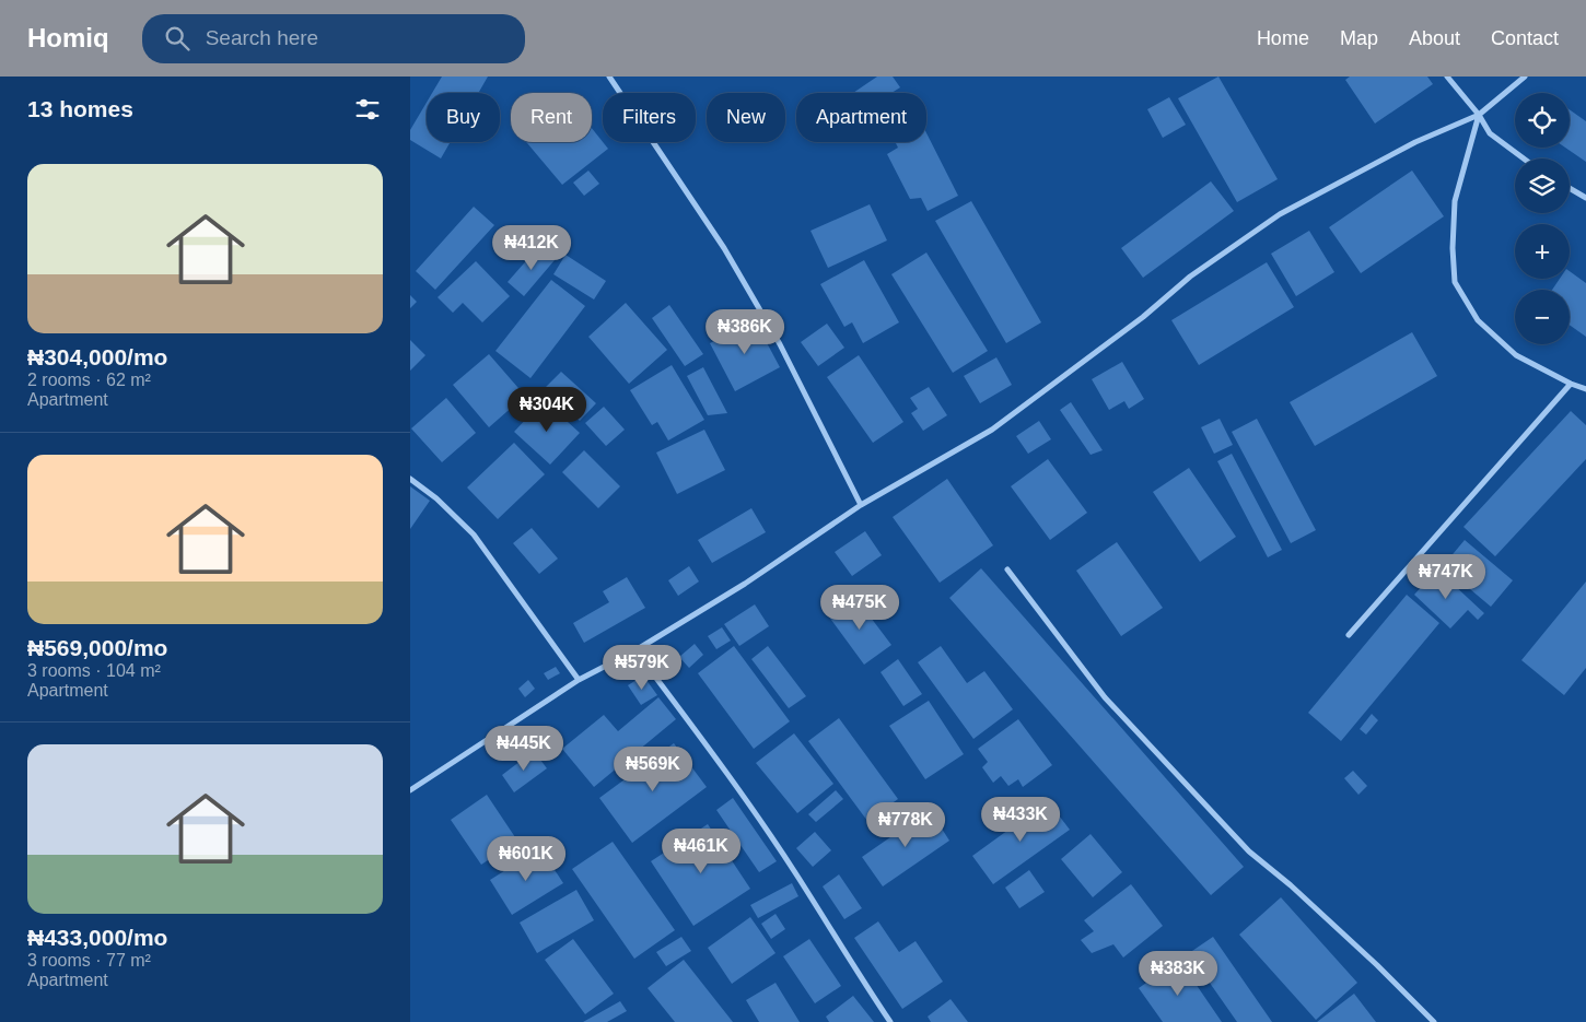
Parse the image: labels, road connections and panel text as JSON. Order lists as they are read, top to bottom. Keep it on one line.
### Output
{"page":{"header":"Homiq","search":"Search here","nav":["Home","Map","About","Contact"],"heading":"13 homes","map_buttons":["+","−"],"chip":["Buy","Rent","Filters","New","Apartment"],"list":[{"name":"₦304,000/mo","note":"2 rooms · 62 m² · Apartment"},{"name":"₦569,000/mo","note":"3 rooms · 104 m² · Apartment"},{"name":"₦433,000/mo","note":"3 rooms · 77 m² · Apartment"}],"price":["₦412K","₦386K","₦304K","₦747K","₦475K","₦579K","₦445K","₦569K","₦433K","₦778K","₦461K","₦601K","₦383K"]}}
